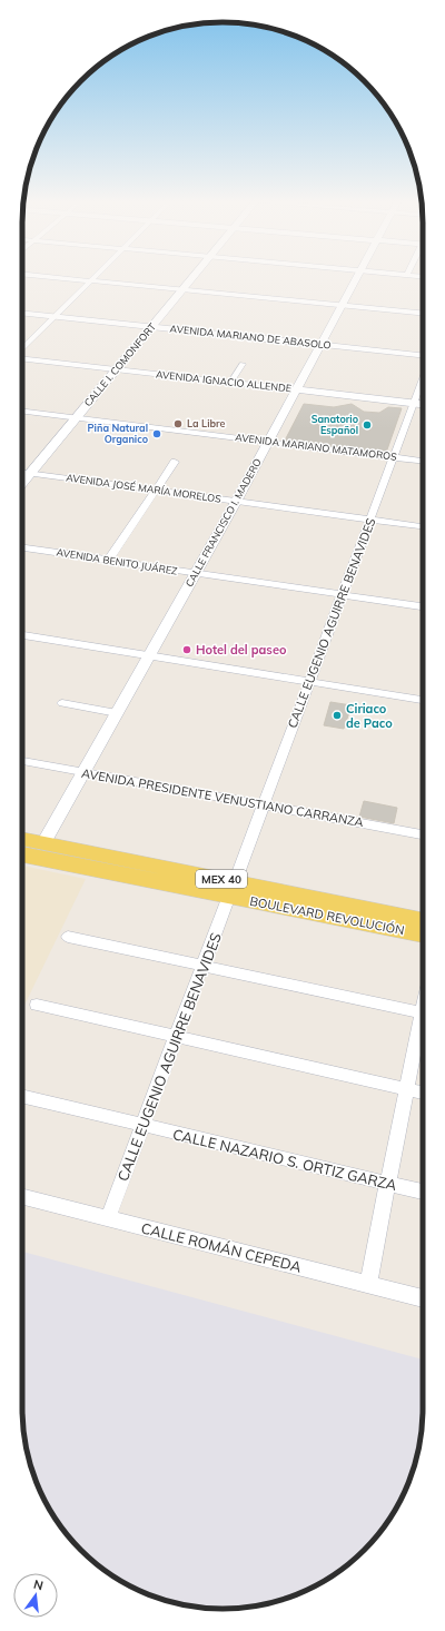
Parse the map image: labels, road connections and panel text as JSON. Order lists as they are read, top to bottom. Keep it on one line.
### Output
{"streets":{"main road":["CALLE I. COMONFORT","MEX 40","BOULEVARD REVOLUCIÓN"],"street":["AVENIDA MARIANO DE ABASOLO","AVENIDA IGNACIO ALLENDE","AVENIDA MARIANO MATAMOROS","AVENIDA JOSÉ MARÍA MORELOS","CALLE FRANCISCO I. MADERO","AVENIDA BENITO JUÁREZ","CALLE EUGENIO AGUIRRE BENAVIDES","AVENIDA PRESIDENTE VENUSTIANO CARRANZA","CALLE NAZARIO S. ORTIZ GARZA","CALLE ROMÁN CEPEDA"]},"crossings":[["AVENIDA MARIANO DE ABASOLO","CALLE I. COMONFORT"],["AVENIDA MARIANO DE ABASOLO","CALLE FRANCISCO I. MADERO"],["CALLE I. COMONFORT","AVENIDA IGNACIO ALLENDE"],["CALLE I. COMONFORT","AVENIDA MARIANO MATAMOROS"],["CALLE I. COMONFORT","AVENIDA JOSÉ MARÍA MORELOS"],["AVENIDA IGNACIO ALLENDE","CALLE FRANCISCO I. MADERO"],["AVENIDA IGNACIO ALLENDE","CALLE EUGENIO AGUIRRE BENAVIDES"],["AVENIDA MARIANO MATAMOROS","CALLE FRANCISCO I. MADERO"],["AVENIDA MARIANO MATAMOROS","CALLE EUGENIO AGUIRRE BENAVIDES"],["AVENIDA JOSÉ MARÍA MORELOS","CALLE FRANCISCO I. MADERO"],["AVENIDA JOSÉ MARÍA MORELOS","CALLE EUGENIO AGUIRRE BENAVIDES"],["CALLE FRANCISCO I. MADERO","AVENIDA BENITO JUÁREZ"],["CALLE FRANCISCO I. MADERO","AVENIDA PRESIDENTE VENUSTIANO CARRANZA"],["CALLE FRANCISCO I. MADERO","MEX 40"],["AVENIDA BENITO JUÁREZ","CALLE EUGENIO AGUIRRE BENAVIDES"],["CALLE EUGENIO AGUIRRE BENAVIDES","AVENIDA PRESIDENTE VENUSTIANO CARRANZA"],["CALLE EUGENIO AGUIRRE BENAVIDES","MEX 40"],["CALLE EUGENIO AGUIRRE BENAVIDES","BOULEVARD REVOLUCIÓN"],["CALLE EUGENIO AGUIRRE BENAVIDES","CALLE NAZARIO S. ORTIZ GARZA"],["CALLE EUGENIO AGUIRRE BENAVIDES","CALLE ROMÁN CEPEDA"],["MEX 40","BOULEVARD REVOLUCIÓN"]],"places":["La Libre","Sanatorio Español","Piña Natural Organico","Hotel del paseo","Ciriaco de Paco"],"north":"top"}
